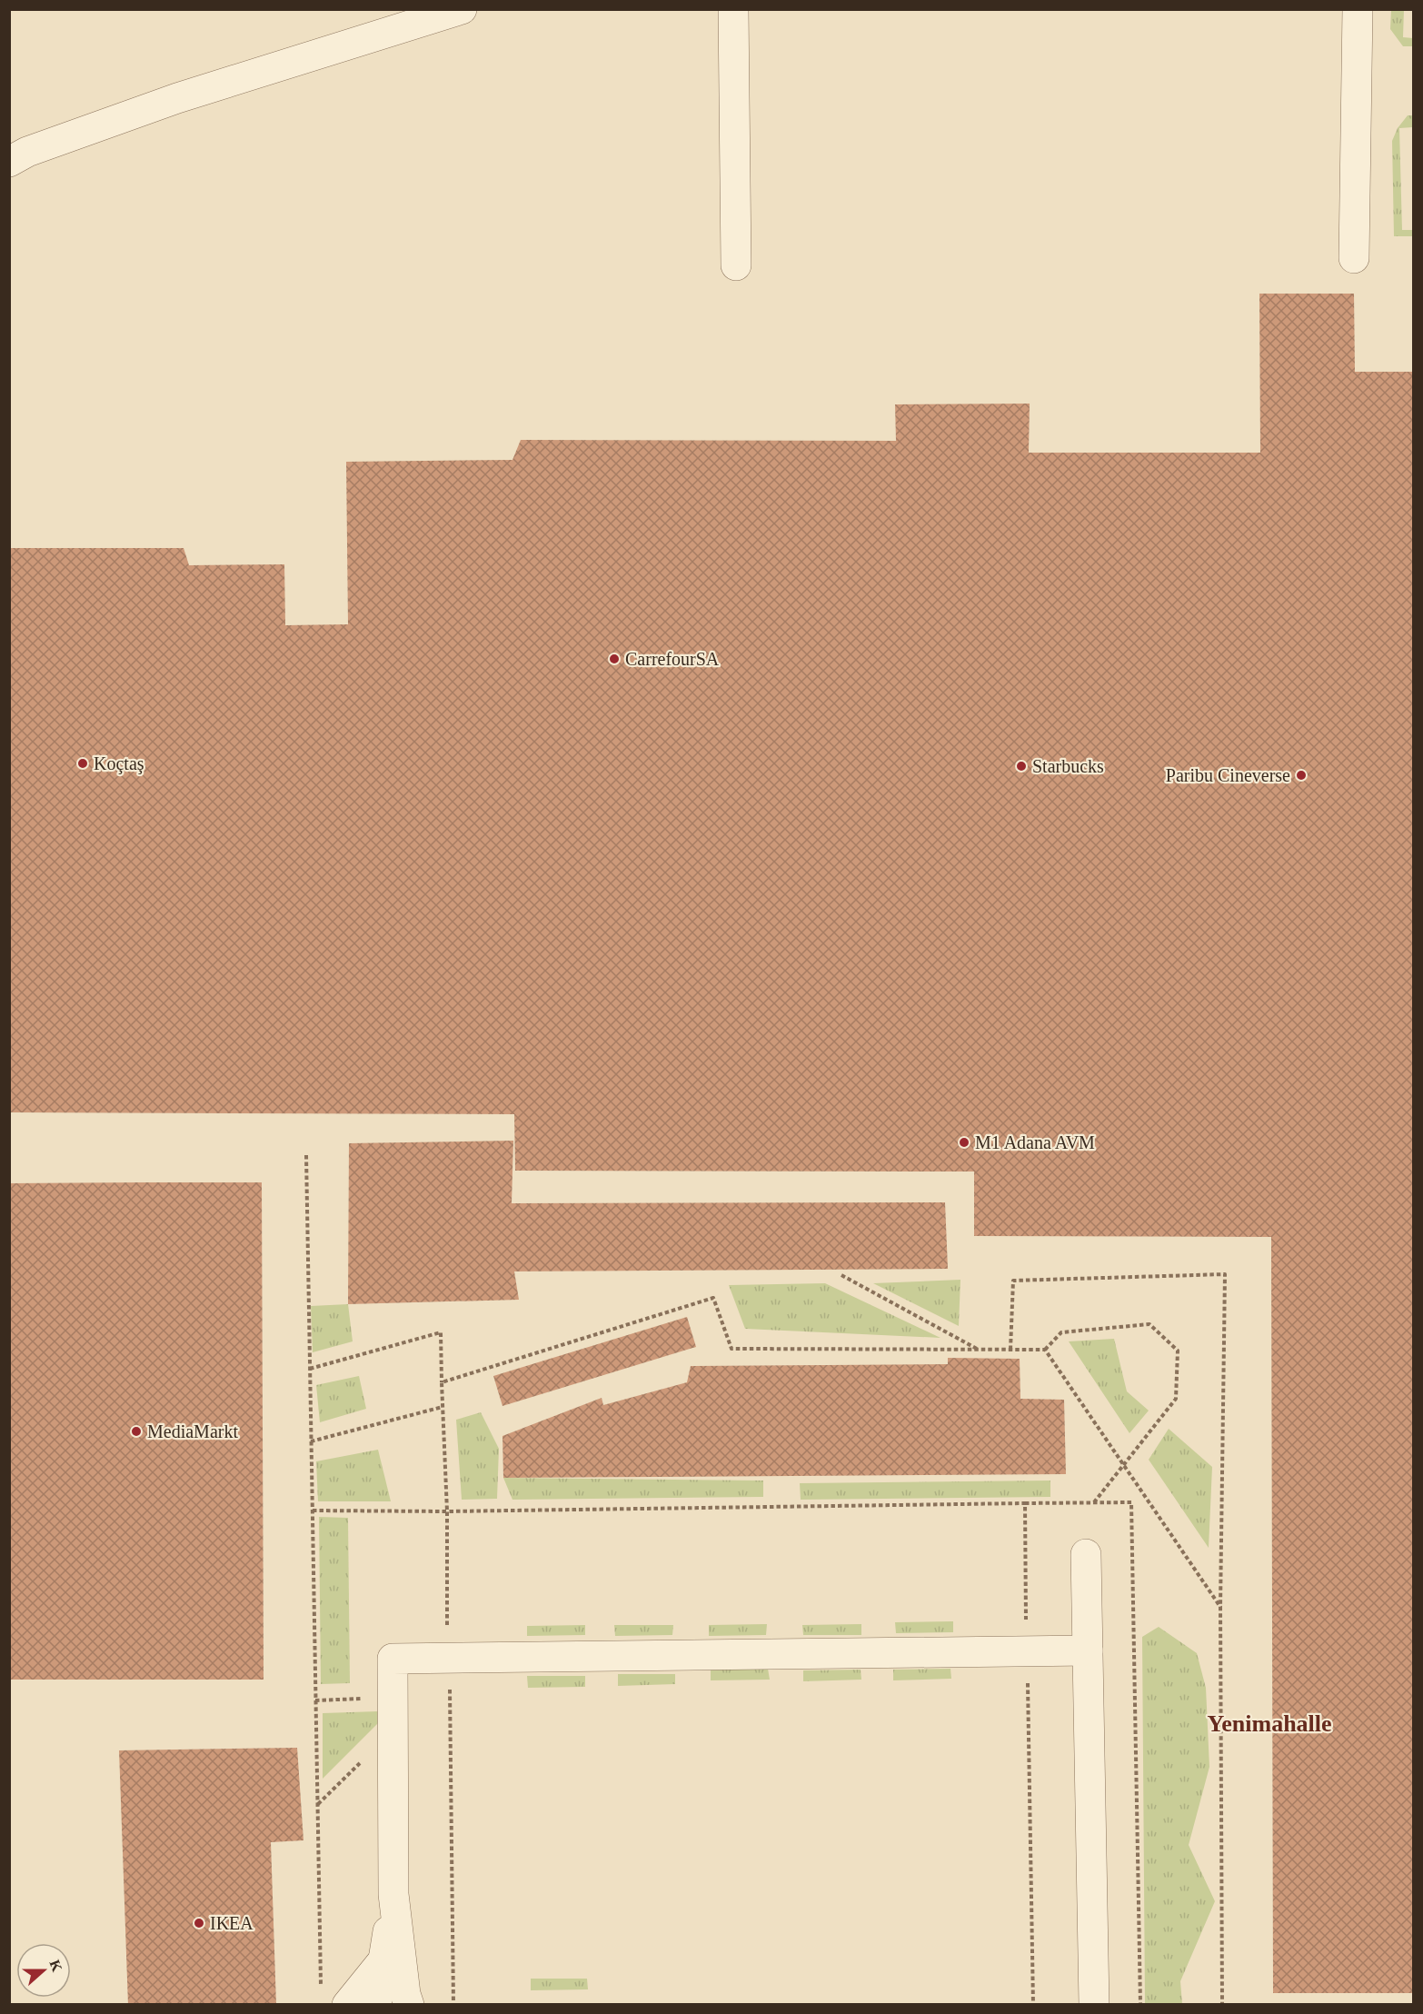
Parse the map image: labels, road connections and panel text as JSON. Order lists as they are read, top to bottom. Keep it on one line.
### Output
{"districts":["Yenimahalle"],"places":["CarrefourSA","Koçtaş","Starbucks","Paribu Cineverse","M1 Adana AVM","MediaMarkt","IKEA"],"north":"right"}
